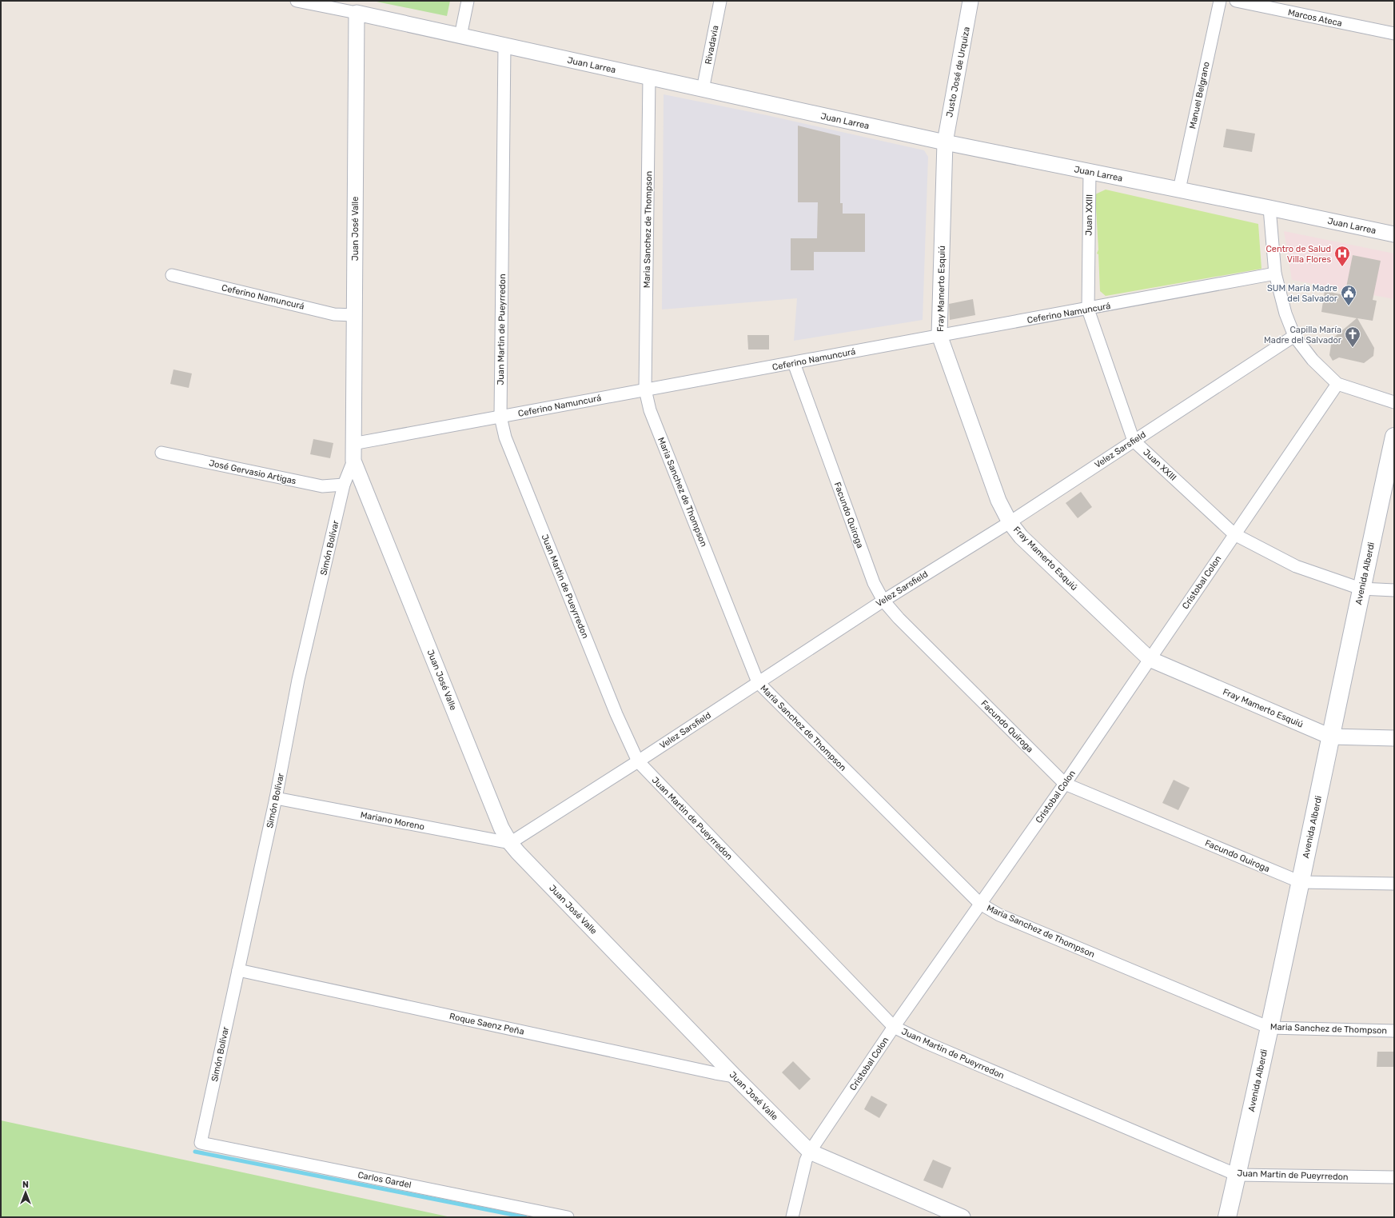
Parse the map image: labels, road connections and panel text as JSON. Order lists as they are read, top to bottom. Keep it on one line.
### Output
{"streets":{"main road":["Avenida Alberdi"],"street":["Marcos Ateca","Rivadavia","Juan Larrea","Justo José de Urquiza","Manuel Belgrano","Juan XXIII","Juan José Valle","Maria Sanchez de Thompson","Fray Mamerto Esquiú","Ceferino Namuncurá","Juan Martin de Pueyrredon","Velez Sarsfield","José Gervasio Artigas","Facundo Quiroga","Simón Bolívar","Cristobal Colon","Mariano Moreno","Roque Saenz Peña","Carlos Gardel"]},"crossings":[["Rivadavia","Juan Larrea"],["Juan Larrea","Justo José de Urquiza"],["Juan Larrea","Manuel Belgrano"],["Juan Larrea","Juan XXIII"],["Juan Larrea","Juan José Valle"],["Juan Larrea","Maria Sanchez de Thompson"],["Juan Larrea","Fray Mamerto Esquiú"],["Juan Larrea","Juan Martin de Pueyrredon"],["Justo José de Urquiza","Fray Mamerto Esquiú"],["Juan XXIII","Ceferino Namuncurá"],["Juan XXIII","Velez Sarsfield"],["Juan XXIII","Avenida Alberdi"],["Juan XXIII","Cristobal Colon"],["Juan José Valle","Ceferino Namuncurá"],["Juan José Valle","Velez Sarsfield"],["Juan José Valle","Simón Bolívar"],["Juan José Valle","Cristobal Colon"],["Juan José Valle","Mariano Moreno"],["Juan José Valle","Roque Saenz Peña"],["Maria Sanchez de Thompson","Ceferino Namuncurá"],["Maria Sanchez de Thompson","Velez Sarsfield"],["Maria Sanchez de Thompson","Avenida Alberdi"],["Maria Sanchez de Thompson","Cristobal Colon"],["Fray Mamerto Esquiú","Ceferino Namuncurá"],["Fray Mamerto Esquiú","Velez Sarsfield"],["Fray Mamerto Esquiú","Avenida Alberdi"],["Fray Mamerto Esquiú","Cristobal Colon"],["Ceferino Namuncurá","Juan Martin de Pueyrredon"],["Ceferino Namuncurá","Facundo Quiroga"],["Juan Martin de Pueyrredon","Velez Sarsfield"],["Juan Martin de Pueyrredon","Avenida Alberdi"],["Juan Martin de Pueyrredon","Cristobal Colon"],["Velez Sarsfield","Facundo Quiroga"],["Velez Sarsfield","Mariano Moreno"],["José Gervasio Artigas","Simón Bolívar"],["Facundo Quiroga","Avenida Alberdi"],["Facundo Quiroga","Cristobal Colon"],["Simón Bolívar","Mariano Moreno"],["Simón Bolívar","Roque Saenz Peña"],["Simón Bolívar","Carlos Gardel"]],"places":{"hospital":["Centro de Salud Villa Flores"],"public building":["SUM María Madre del Salvador"],"church":["Capilla María Madre del Salvador"]},"north":"top"}
